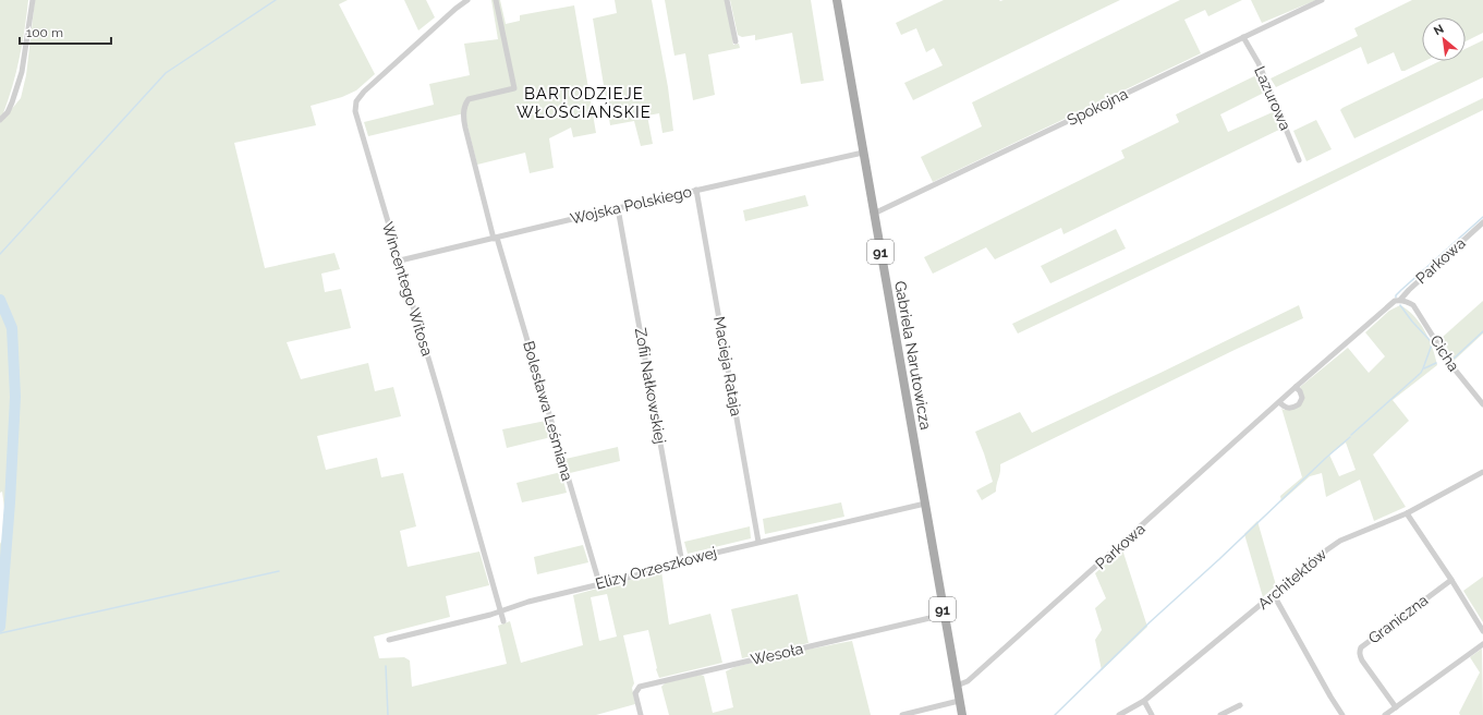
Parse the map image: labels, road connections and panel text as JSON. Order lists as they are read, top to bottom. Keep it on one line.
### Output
{"streets":{"main road":["91","Gabriela Narutowicza"],"street":["Lazurowa","Spokojna","Wojska Polskiego","Parkowa","Wincentego Witosa","Cicha","Macieja Rataja","Zofii Nałkowskiej","Bolesława Leśmiana","Elizy Orzeszkowej","Architektów","Graniczna","Wesoła"]},"crossings":[["Lazurowa","Spokojna"],["Spokojna","Gabriela Narutowicza"],["Wojska Polskiego","Wincentego Witosa"],["Wojska Polskiego","Gabriela Narutowicza"],["Wojska Polskiego","Macieja Rataja"],["Wojska Polskiego","Zofii Nałkowskiej"],["Wojska Polskiego","Bolesława Leśmiana"],["Parkowa","Cicha"],["Parkowa","Gabriela Narutowicza"],["Wincentego Witosa","Elizy Orzeszkowej"],["Gabriela Narutowicza","Elizy Orzeszkowej"],["Gabriela Narutowicza","Wesoła"],["Macieja Rataja","Elizy Orzeszkowej"],["Zofii Nałkowskiej","Elizy Orzeszkowej"],["Bolesława Leśmiana","Elizy Orzeszkowej"]],"districts":["BARTODZIEJE WŁOŚCIAŃSKIE"],"scale_bar":"100 m","north":"top left"}
